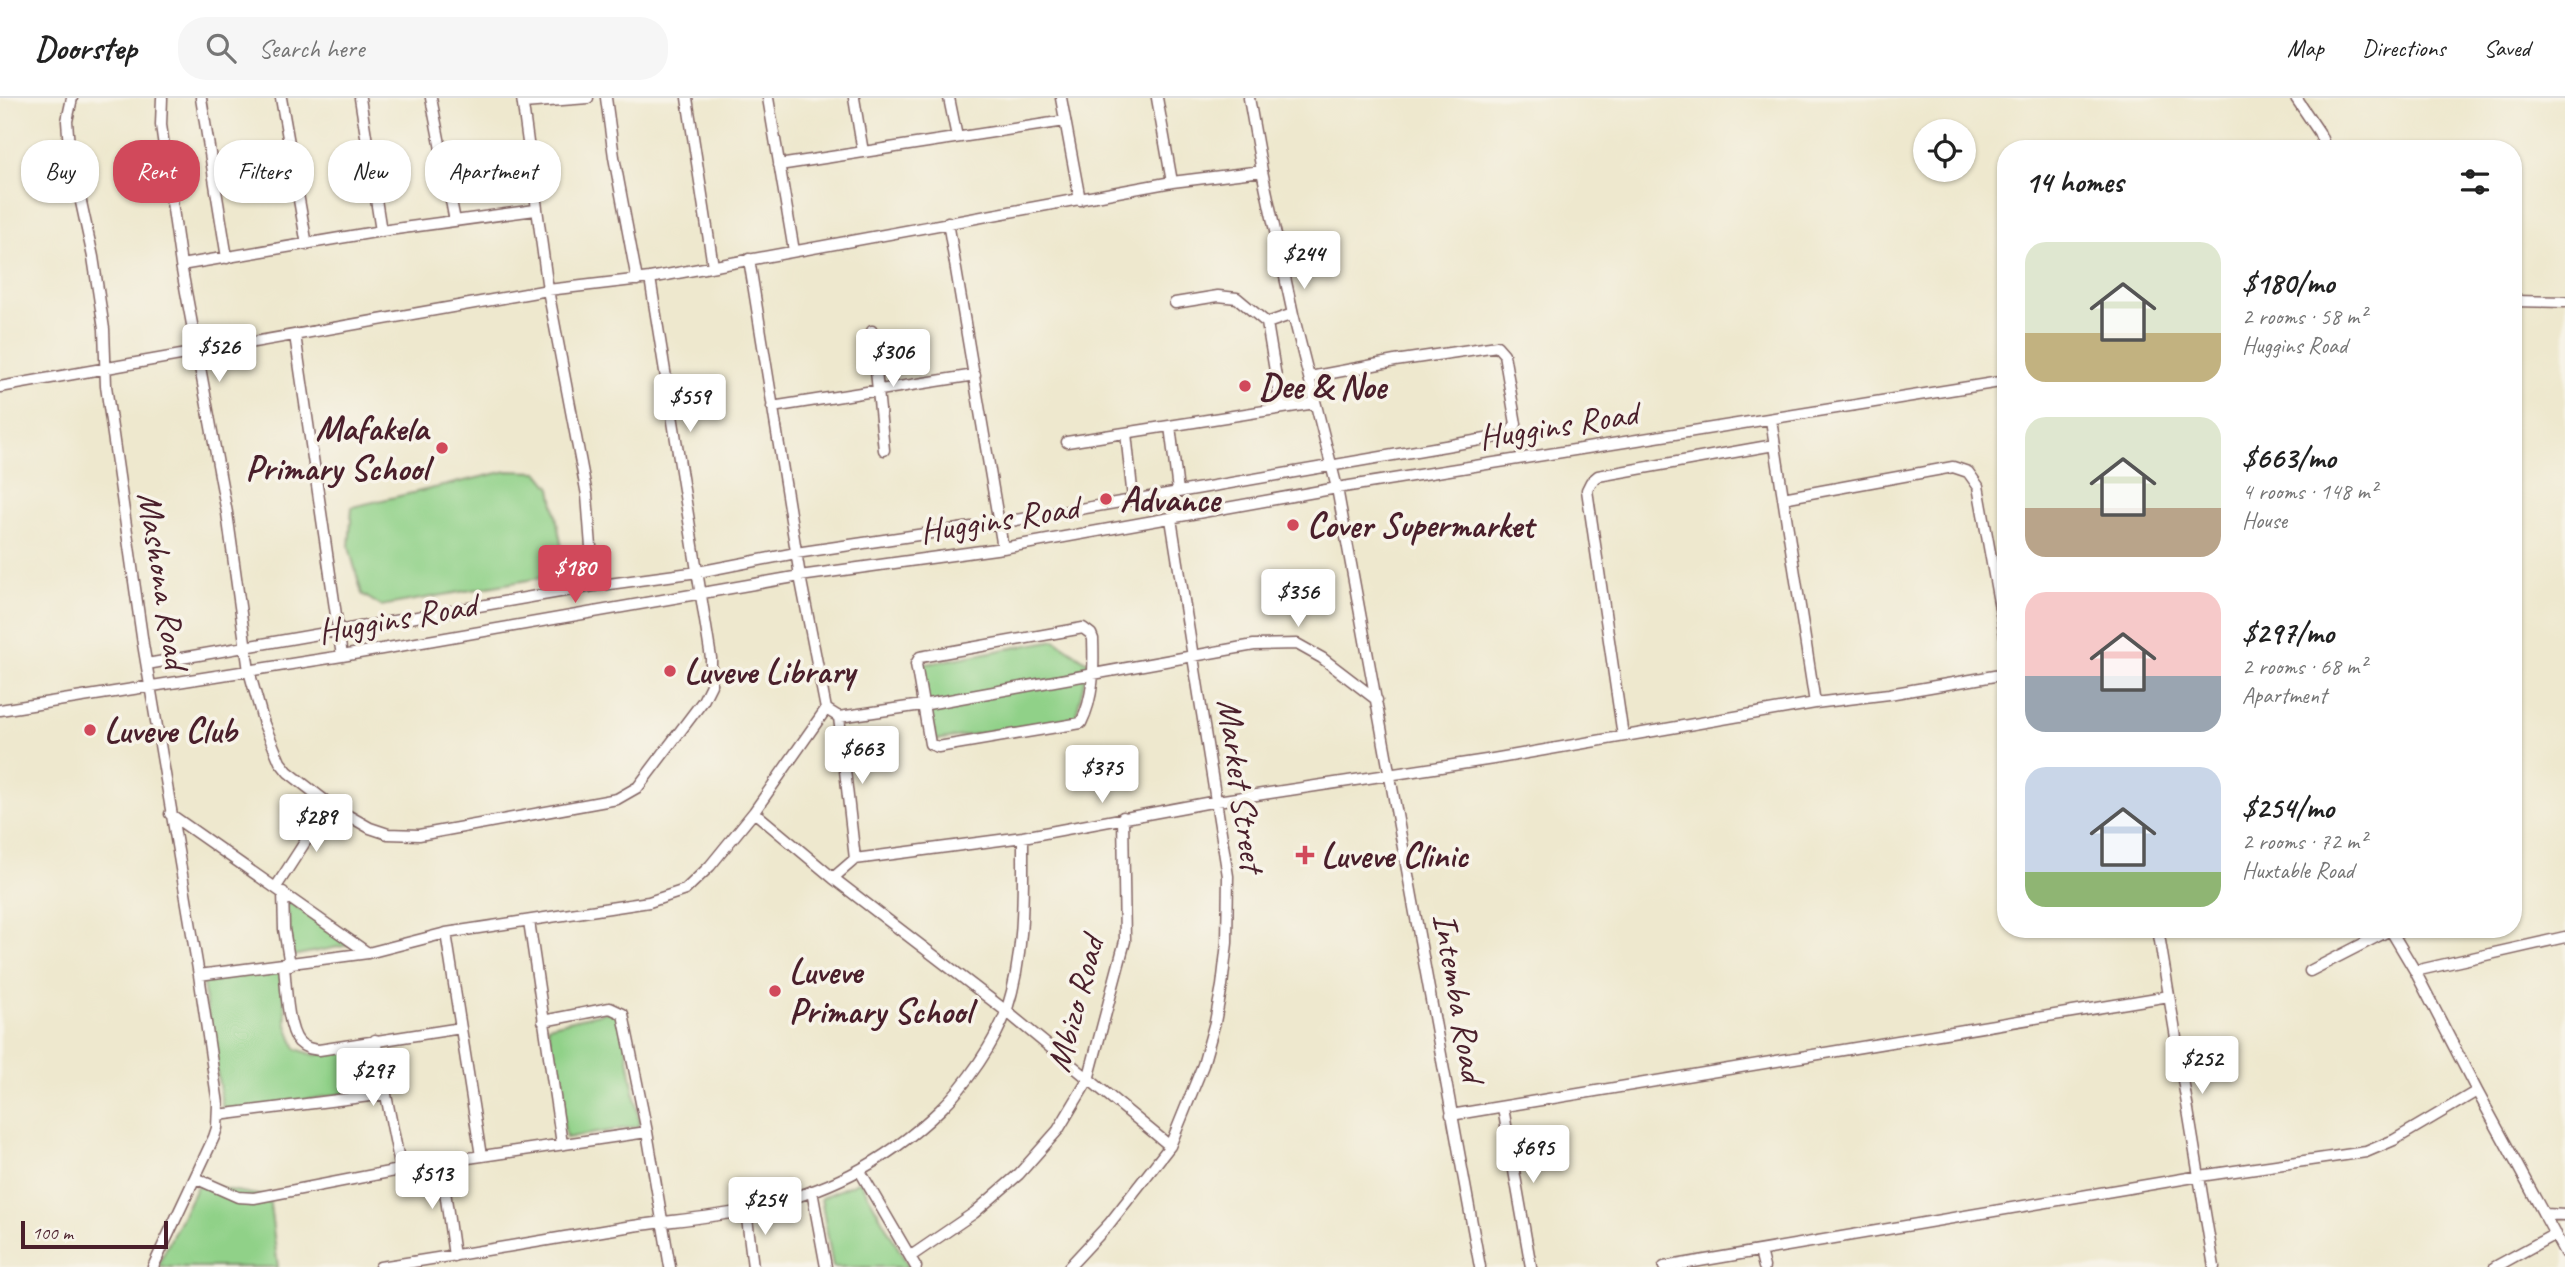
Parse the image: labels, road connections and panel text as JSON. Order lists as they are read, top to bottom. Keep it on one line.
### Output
{"streets":{"street":["Huggins Road","Mashona Road","Market Street","Intemba Road","Mbizo Road"]},"crossings":[["Huggins Road","Mashona Road"],["Huggins Road","Market Street"],["Huggins Road","Intemba Road"]],"places":{"other":["Dee & Noe","Mafakela Primary School","Advance","Cover Supermarket","Luveve Library","Luveve Club","Luveve Primary School"],"health":["Luveve Clinic"]},"scale_bar":"100 m","page":{"header":"Doorstep","search":"Search here","nav":["Map","Directions","Saved"],"chip":["Buy","Rent","Filters","New","Apartment"],"heading":"14 homes","list":[{"name":"$180/mo","note":"2 rooms · 58 m² · Huggins Road"},{"name":"$663/mo","note":"4 rooms · 148 m² · House"},{"name":"$297/mo","note":"2 rooms · 68 m² · Apartment"},{"name":"$254/mo","note":"2 rooms · 72 m² · Huxtable Road"}],"price":["$244","$526","$306","$559","$180","$356","$663","$375","$289","$252","$297","$695","$513","$254"],"scale":"100 m"}}
